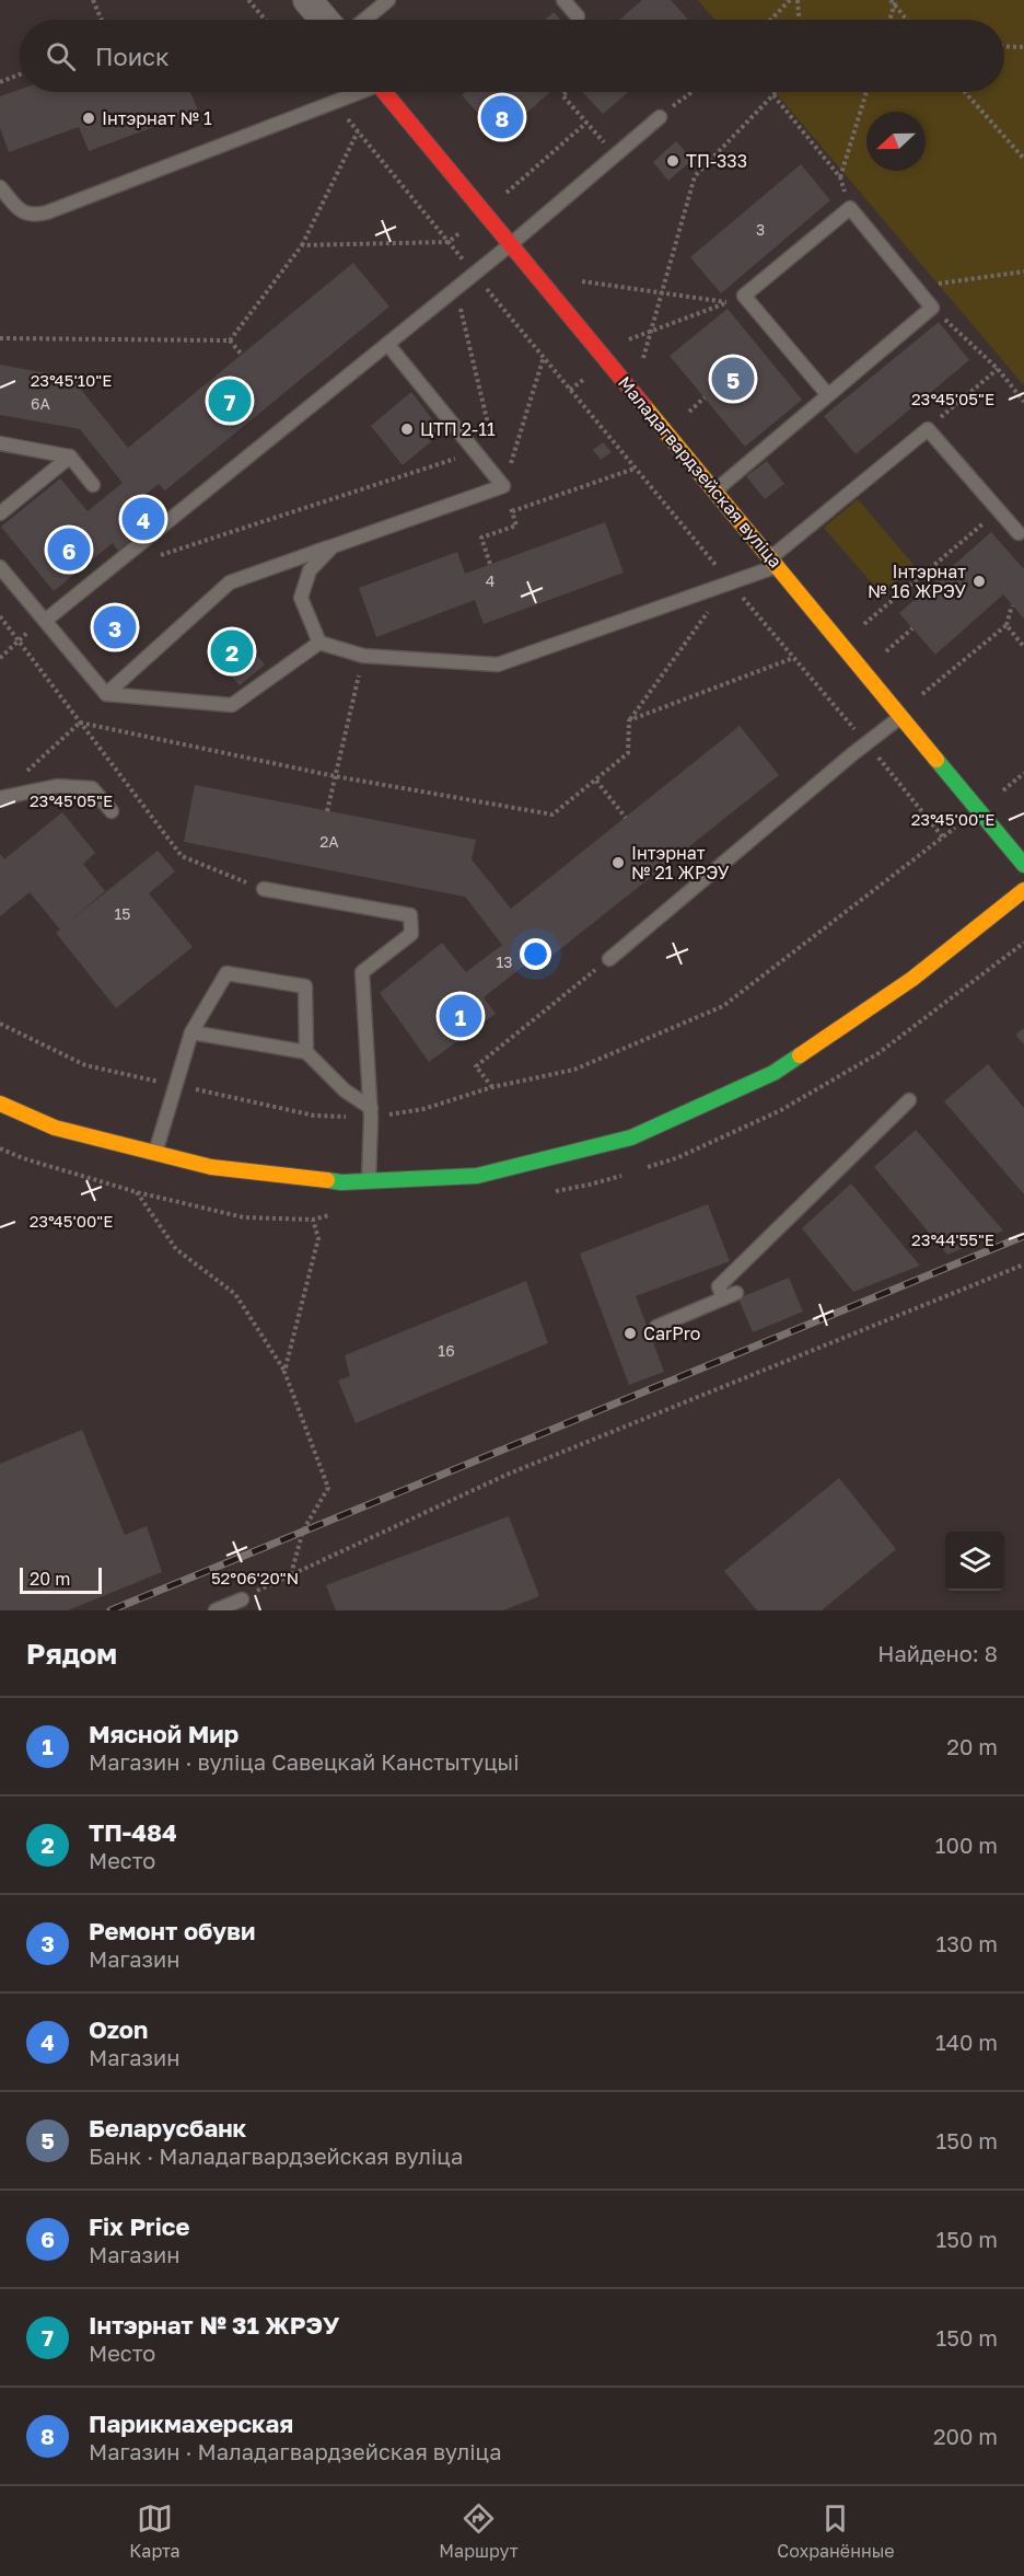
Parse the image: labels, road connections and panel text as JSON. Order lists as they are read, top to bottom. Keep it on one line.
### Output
{"streets":{"main road":["Маладагвардзейская вуліца"]},"places":["Інтэрнат № 1","ТП-333","ЦТП 2-11","Інтэрнат № 16 ЖРЭУ","Інтэрнат № 21 ЖРЭУ","CarPro"],"house_numbers":["3","6А","4","2А","15","13","16"],"scale_bar":"20 m","north":"left","page":{"search":"Поиск","pins":["8","5","7","4","6","3","2","1"],"scale":"20 m","heading":["Рядом","Найдено: 8"],"list":[{"mark":"1","name":"Мясной Мир","note":"Магазин · вуліца Савецкай Канстытуцыі","value":"20 m"},{"mark":"2","name":"ТП-484","note":"Место","value":"100 m"},{"mark":"3","name":"Ремонт обуви","note":"Магазин","value":"130 m"},{"mark":"4","name":"Ozon","note":"Магазин","value":"140 m"},{"mark":"5","name":"Беларусбанк","note":"Банк · Маладагвардзейская вуліца","value":"150 m"},{"mark":"6","name":"Fix Price","note":"Магазин","value":"150 m"},{"mark":"7","name":"Інтэрнат № 31 ЖРЭУ","note":"Место","value":"150 m"},{"mark":"8","name":"Парикмахерская","note":"Магазин · Маладагвардзейская вуліца","value":"200 m"}],"nav":["Карта","Маршрут","Сохранённые"]},"coordinates":["23°45'10\"E","23°45'05\"E","23°45'00\"E","23°44'55\"E","52°06'20\"N"]}
